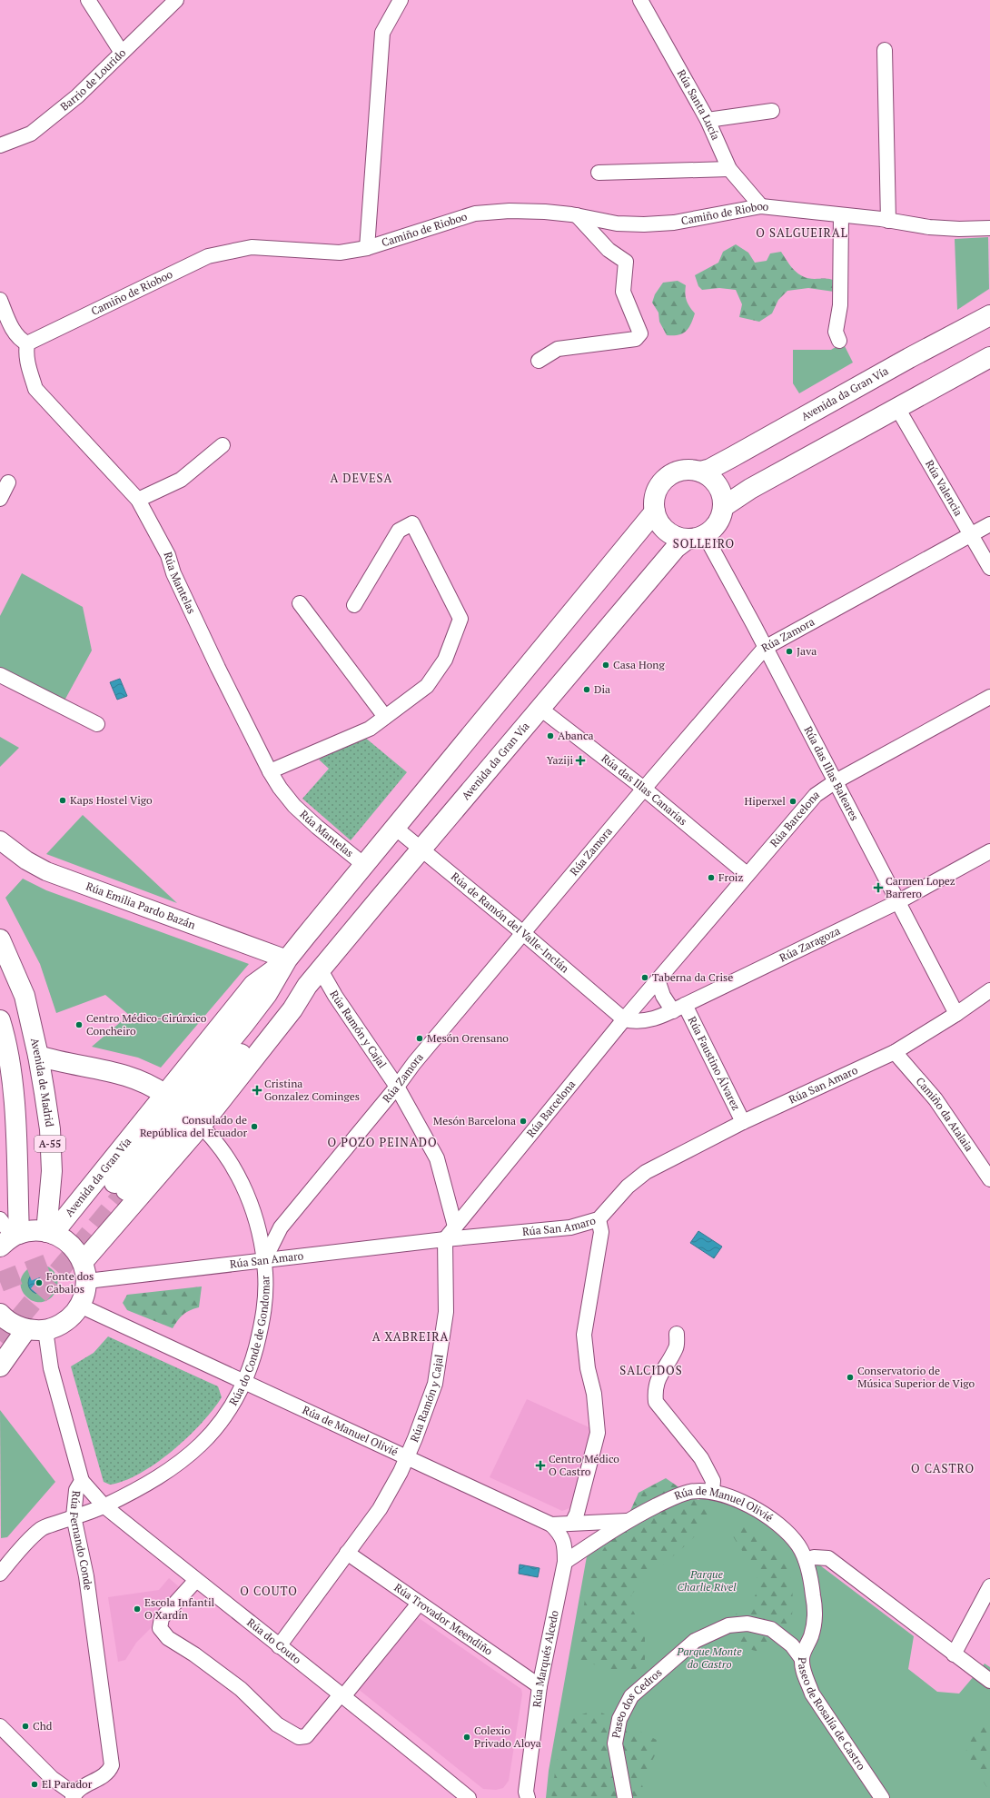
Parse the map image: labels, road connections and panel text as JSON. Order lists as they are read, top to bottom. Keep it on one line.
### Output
{"streets":{"main road":["Avenida da Gran Vía","Avenida de Madrid","A-55"],"street":["Barrio de Lourido","Rúa Santa Lucía","Camiño de Rioboo","Rúa Valencia","Rúa Mantelas","Rúa Zamora","Rúa das Illas Baleares","Rúa das Illas Canarias","Rúa Barcelona","Rúa Emilia Pardo Bazán","Rúa de Ramón del Valle-Inclán","Rúa Zaragoza","Rúa Ramón y Cajal","Rúa Faustino Álvarez","Rúa San Amaro","Camiño da Atalaia","Rúa do Conde de Gondomar","Rúa de Manuel Olivié","Rúa Fernando Conde","Rúa Trovador Meendiño","Rúa do Couto","Rúa Marqués Alcedo","Paseo dos Cedros","Paseo de Rosalía de Castro"]},"crossings":[["Rúa Santa Lucía","Camiño de Rioboo"],["Camiño de Rioboo","Rúa Mantelas"],["Avenida da Gran Vía","Rúa Mantelas"],["Avenida da Gran Vía","Rúa das Illas Baleares"],["Avenida da Gran Vía","Rúa das Illas Canarias"],["Avenida da Gran Vía","Rúa Emilia Pardo Bazán"],["Avenida da Gran Vía","Rúa de Ramón del Valle-Inclán"],["Avenida da Gran Vía","Rúa Ramón y Cajal"],["Avenida da Gran Vía","Avenida de Madrid"],["Avenida da Gran Vía","Rúa do Conde de Gondomar"],["Rúa Valencia","Rúa Zamora"],["Rúa Zamora","Rúa das Illas Baleares"],["Rúa Zamora","Rúa das Illas Canarias"],["Rúa Zamora","Rúa de Ramón del Valle-Inclán"],["Rúa Zamora","Rúa Ramón y Cajal"],["Rúa Zamora","Rúa San Amaro"],["Rúa Zamora","Rúa do Conde de Gondomar"],["Rúa das Illas Baleares","Rúa Barcelona"],["Rúa das Illas Baleares","Rúa Zaragoza"],["Rúa das Illas Baleares","Rúa San Amaro"],["Rúa das Illas Canarias","Rúa Barcelona"],["Rúa Barcelona","Rúa de Ramón del Valle-Inclán"],["Rúa Barcelona","Rúa Zaragoza"],["Rúa Barcelona","Rúa Ramón y Cajal"],["Rúa Barcelona","Rúa San Amaro"],["Rúa de Ramón del Valle-Inclán","Rúa Zaragoza"],["Rúa Zaragoza","Rúa Faustino Álvarez"],["Rúa Ramón y Cajal","Rúa San Amaro"],["Rúa Ramón y Cajal","Rúa de Manuel Olivié"],["Rúa Ramón y Cajal","Rúa Trovador Meendiño"],["Rúa Ramón y Cajal","Rúa do Couto"],["Rúa Faustino Álvarez","Rúa San Amaro"],["Rúa San Amaro","Camiño da Atalaia"],["Rúa San Amaro","Rúa do Conde de Gondomar"],["Rúa do Conde de Gondomar","Rúa de Manuel Olivié"],["Rúa do Conde de Gondomar","Rúa Fernando Conde"],["Rúa do Conde de Gondomar","Rúa do Couto"],["Rúa de Manuel Olivié","Rúa Marqués Alcedo"],["Rúa de Manuel Olivié","Paseo de Rosalía de Castro"],["Rúa Fernando Conde","Rúa do Couto"],["Rúa Trovador Meendiño","Rúa Marqués Alcedo"],["Paseo dos Cedros","Paseo de Rosalía de Castro"]],"districts":["O SALGUEIRAL","A DEVESA","SOLLEIRO","O POZO PEINADO","A XABREIRA","SALCIDOS","O CASTRO","O COUTO"],"parks":["Parque Charlie Rivel","Parque Monte do Castro"],"places":{"other":["Java","Casa Hong","Dia","Abanca","Kaps Hostel Vigo","Hiperxel","Froiz","Taberna da Crise","Centro Médico-Cirúrxico Concheiro","Mesón Orensano","Mesón Barcelona","Consulado de República del Ecuador","Fonte dos Cabalos","Conservatorio de Música Superior de Vigo","Escola Infantil O Xardín","Chd","Colexio Privado Aloya","El Parador"],"health":["Yaziji","Carmen Lopez Barrero","Cristina Gonzalez Cominges","Centro Médico O Castro"]}}
